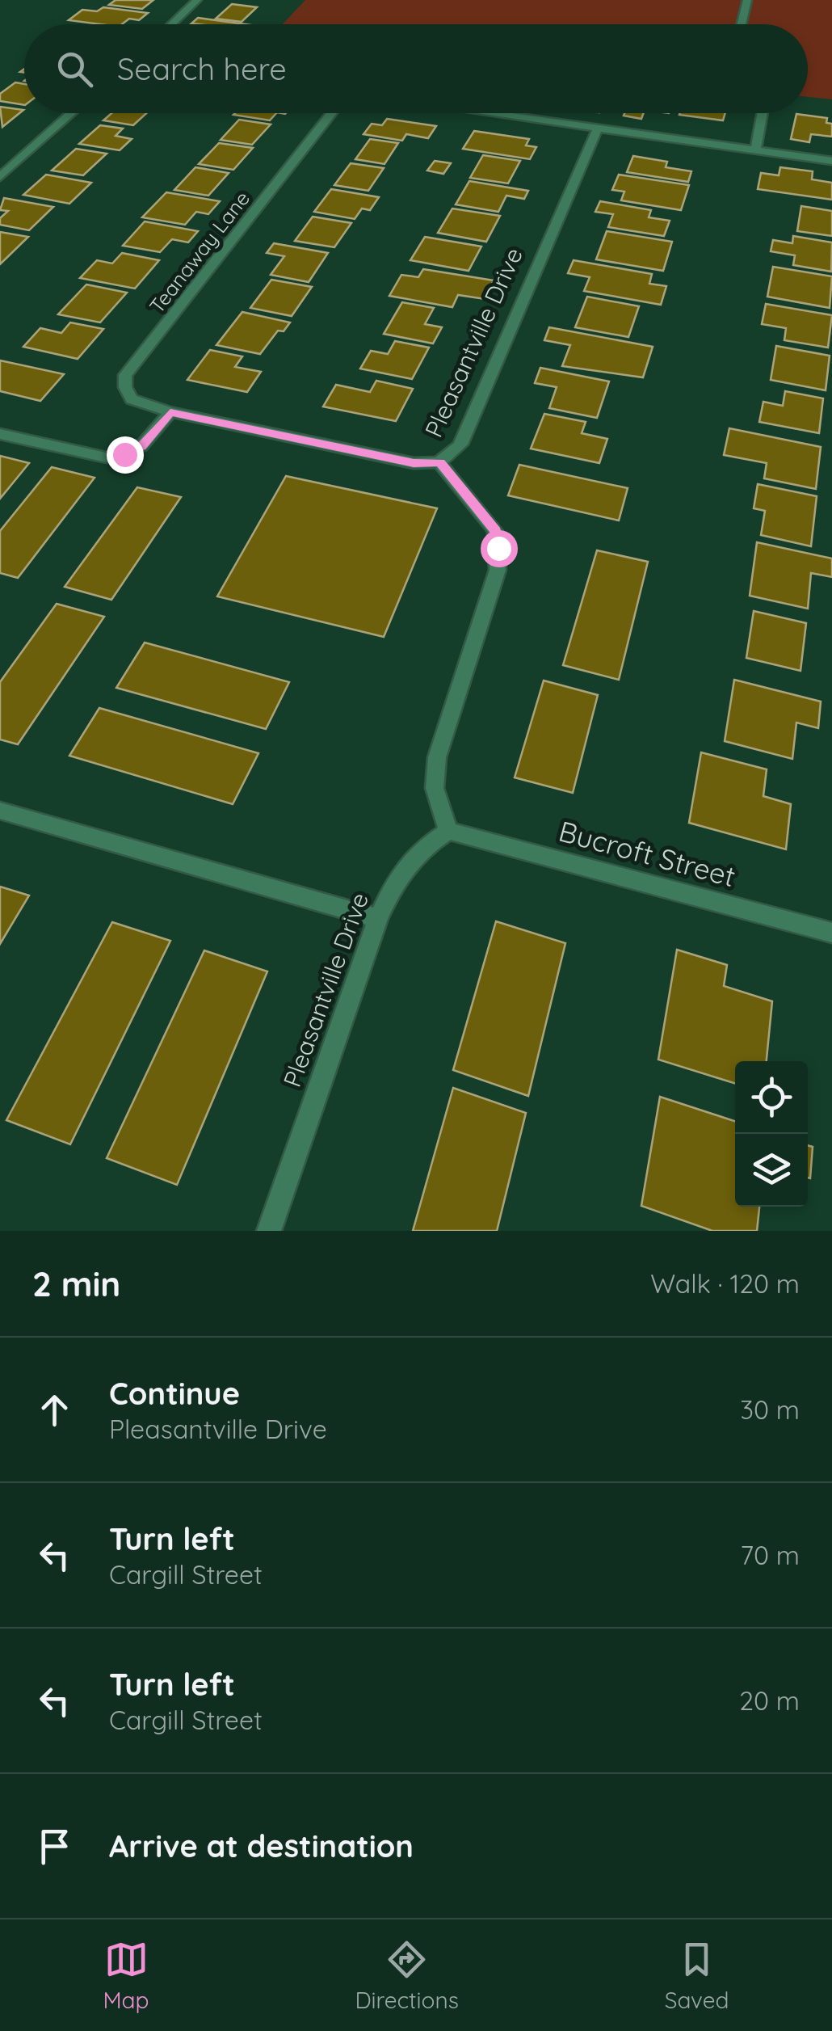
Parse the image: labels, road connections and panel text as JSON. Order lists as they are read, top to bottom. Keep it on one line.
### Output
{"streets":{"street":["Teanaway Lane","Pleasantville Drive","Bucroft Street"]},"crossings":[["Pleasantville Drive","Bucroft Street"]],"page":{"search":"Search here","heading":["2 min","Walk · 120 m"],"list":[["Continue","Pleasantville Drive","30 m"],["Turn left","Cargill Street","70 m"],["Turn left","Cargill Street","20 m"],"Arrive at destination"],"nav":["Map","Directions","Saved"]}}
